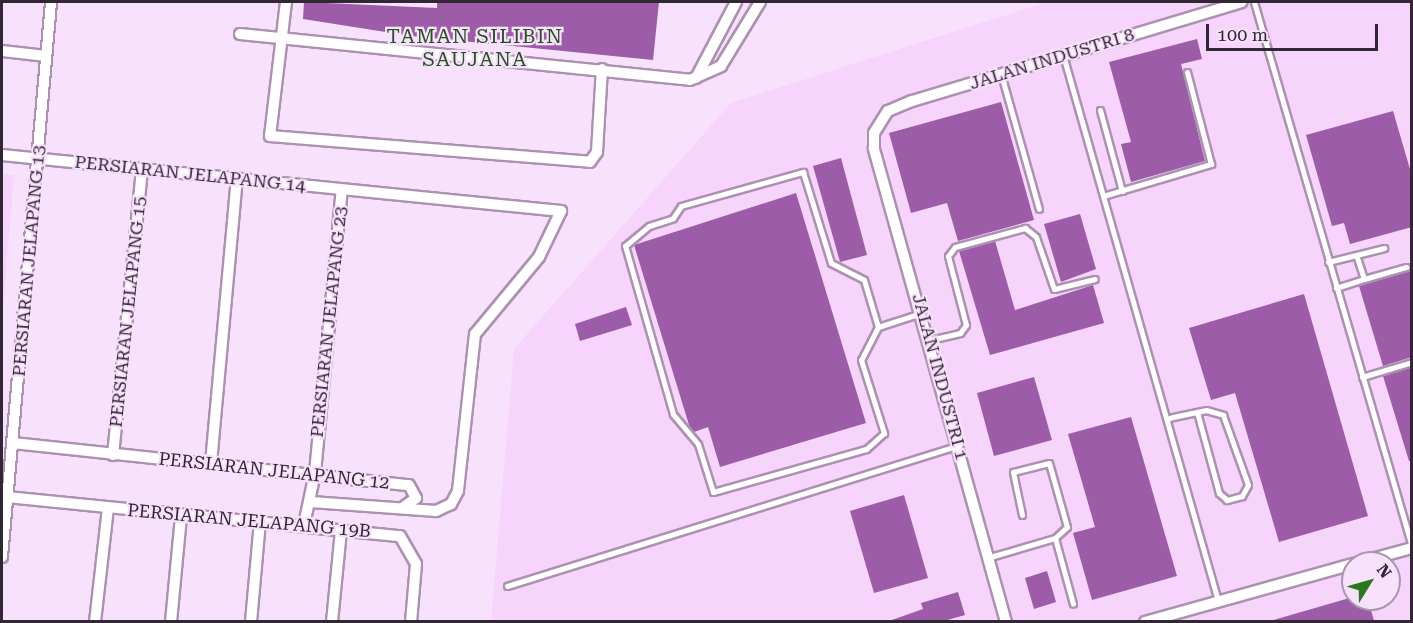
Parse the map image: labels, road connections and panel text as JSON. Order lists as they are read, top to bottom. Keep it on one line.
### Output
{"streets":{"street":["JALAN INDUSTRI 8","PERSIARAN JELAPANG 14","PERSIARAN JELAPANG 13","PERSIARAN JELAPANG 15","PERSIARAN JELAPANG 23","JALAN INDUSTRI 1","PERSIARAN JELAPANG 12","PERSIARAN JELAPANG 19B"]},"crossings":[["JALAN INDUSTRI 8","JALAN INDUSTRI 1"],["PERSIARAN JELAPANG 14","PERSIARAN JELAPANG 13"],["PERSIARAN JELAPANG 14","PERSIARAN JELAPANG 15"],["PERSIARAN JELAPANG 14","PERSIARAN JELAPANG 23"],["PERSIARAN JELAPANG 14","PERSIARAN JELAPANG 12"],["PERSIARAN JELAPANG 13","PERSIARAN JELAPANG 12"],["PERSIARAN JELAPANG 13","PERSIARAN JELAPANG 19B"],["PERSIARAN JELAPANG 15","PERSIARAN JELAPANG 12"],["PERSIARAN JELAPANG 23","PERSIARAN JELAPANG 12"],["PERSIARAN JELAPANG 23","PERSIARAN JELAPANG 19B"]],"districts":["TAMAN SILIBIN SAUJANA"],"scale_bar":"100 m","north":"top right"}
